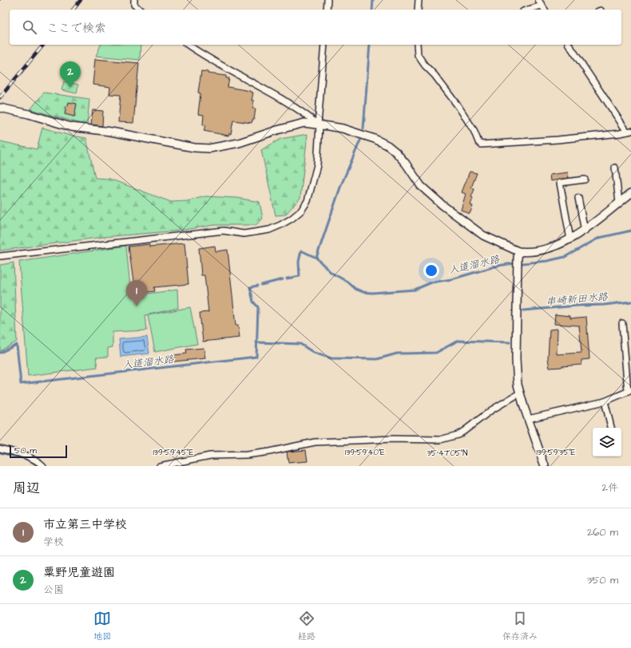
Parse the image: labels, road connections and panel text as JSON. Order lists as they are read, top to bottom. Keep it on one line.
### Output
{"water":["入道溜水路","串崎新田水路"],"scale_bar":"50 m","page":{"search":"ここで検索","pins":["2","1"],"scale":"50 m","heading":["周辺","2件"],"list":[{"mark":"1","name":"市立第三中学校","note":"学校","value":"260 m"},{"mark":"2","name":"粟野児童遊園","note":"公園","value":"350 m"}],"nav":["地図","経路","保存済み"]},"coordinates":["139°59'45\"E","139°59'40\"E","139°59'35\"E","35°47'05\"N"]}
